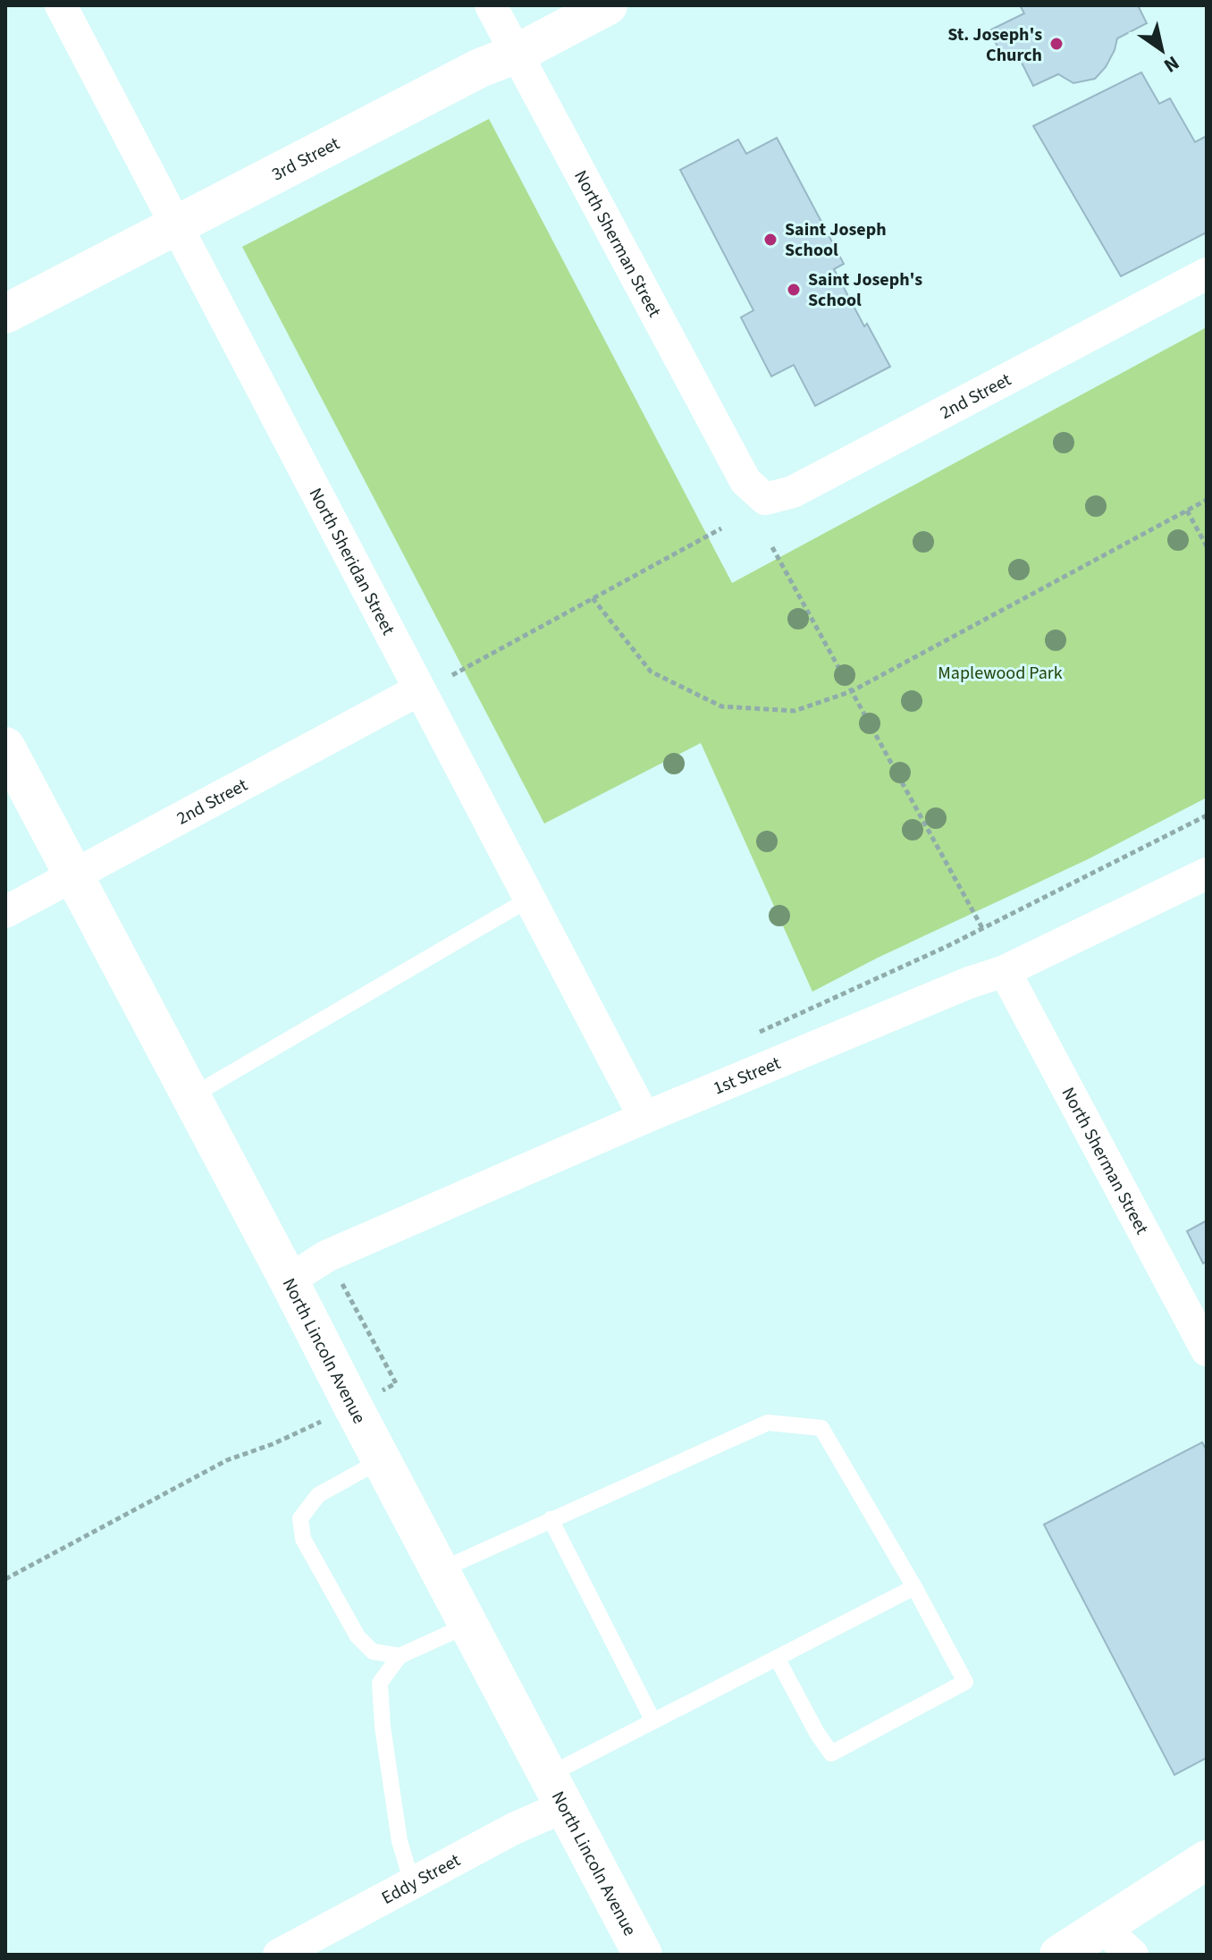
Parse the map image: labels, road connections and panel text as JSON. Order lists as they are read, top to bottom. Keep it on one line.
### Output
{"streets":{"street":["3rd Street","North Sherman Street","2nd Street","North Sheridan Street","1st Street","North Lincoln Avenue","Eddy Street"]},"crossings":[["3rd Street","North Sherman Street"],["3rd Street","North Sheridan Street"],["North Sherman Street","2nd Street"],["North Sherman Street","1st Street"],["2nd Street","North Sheridan Street"],["2nd Street","North Lincoln Avenue"],["North Sheridan Street","1st Street"],["1st Street","North Lincoln Avenue"],["North Lincoln Avenue","Eddy Street"]],"parks":["Maplewood Park"],"places":["St. Joseph's Church","Saint Joseph School","Saint Joseph's School"],"north":"bottom right"}
